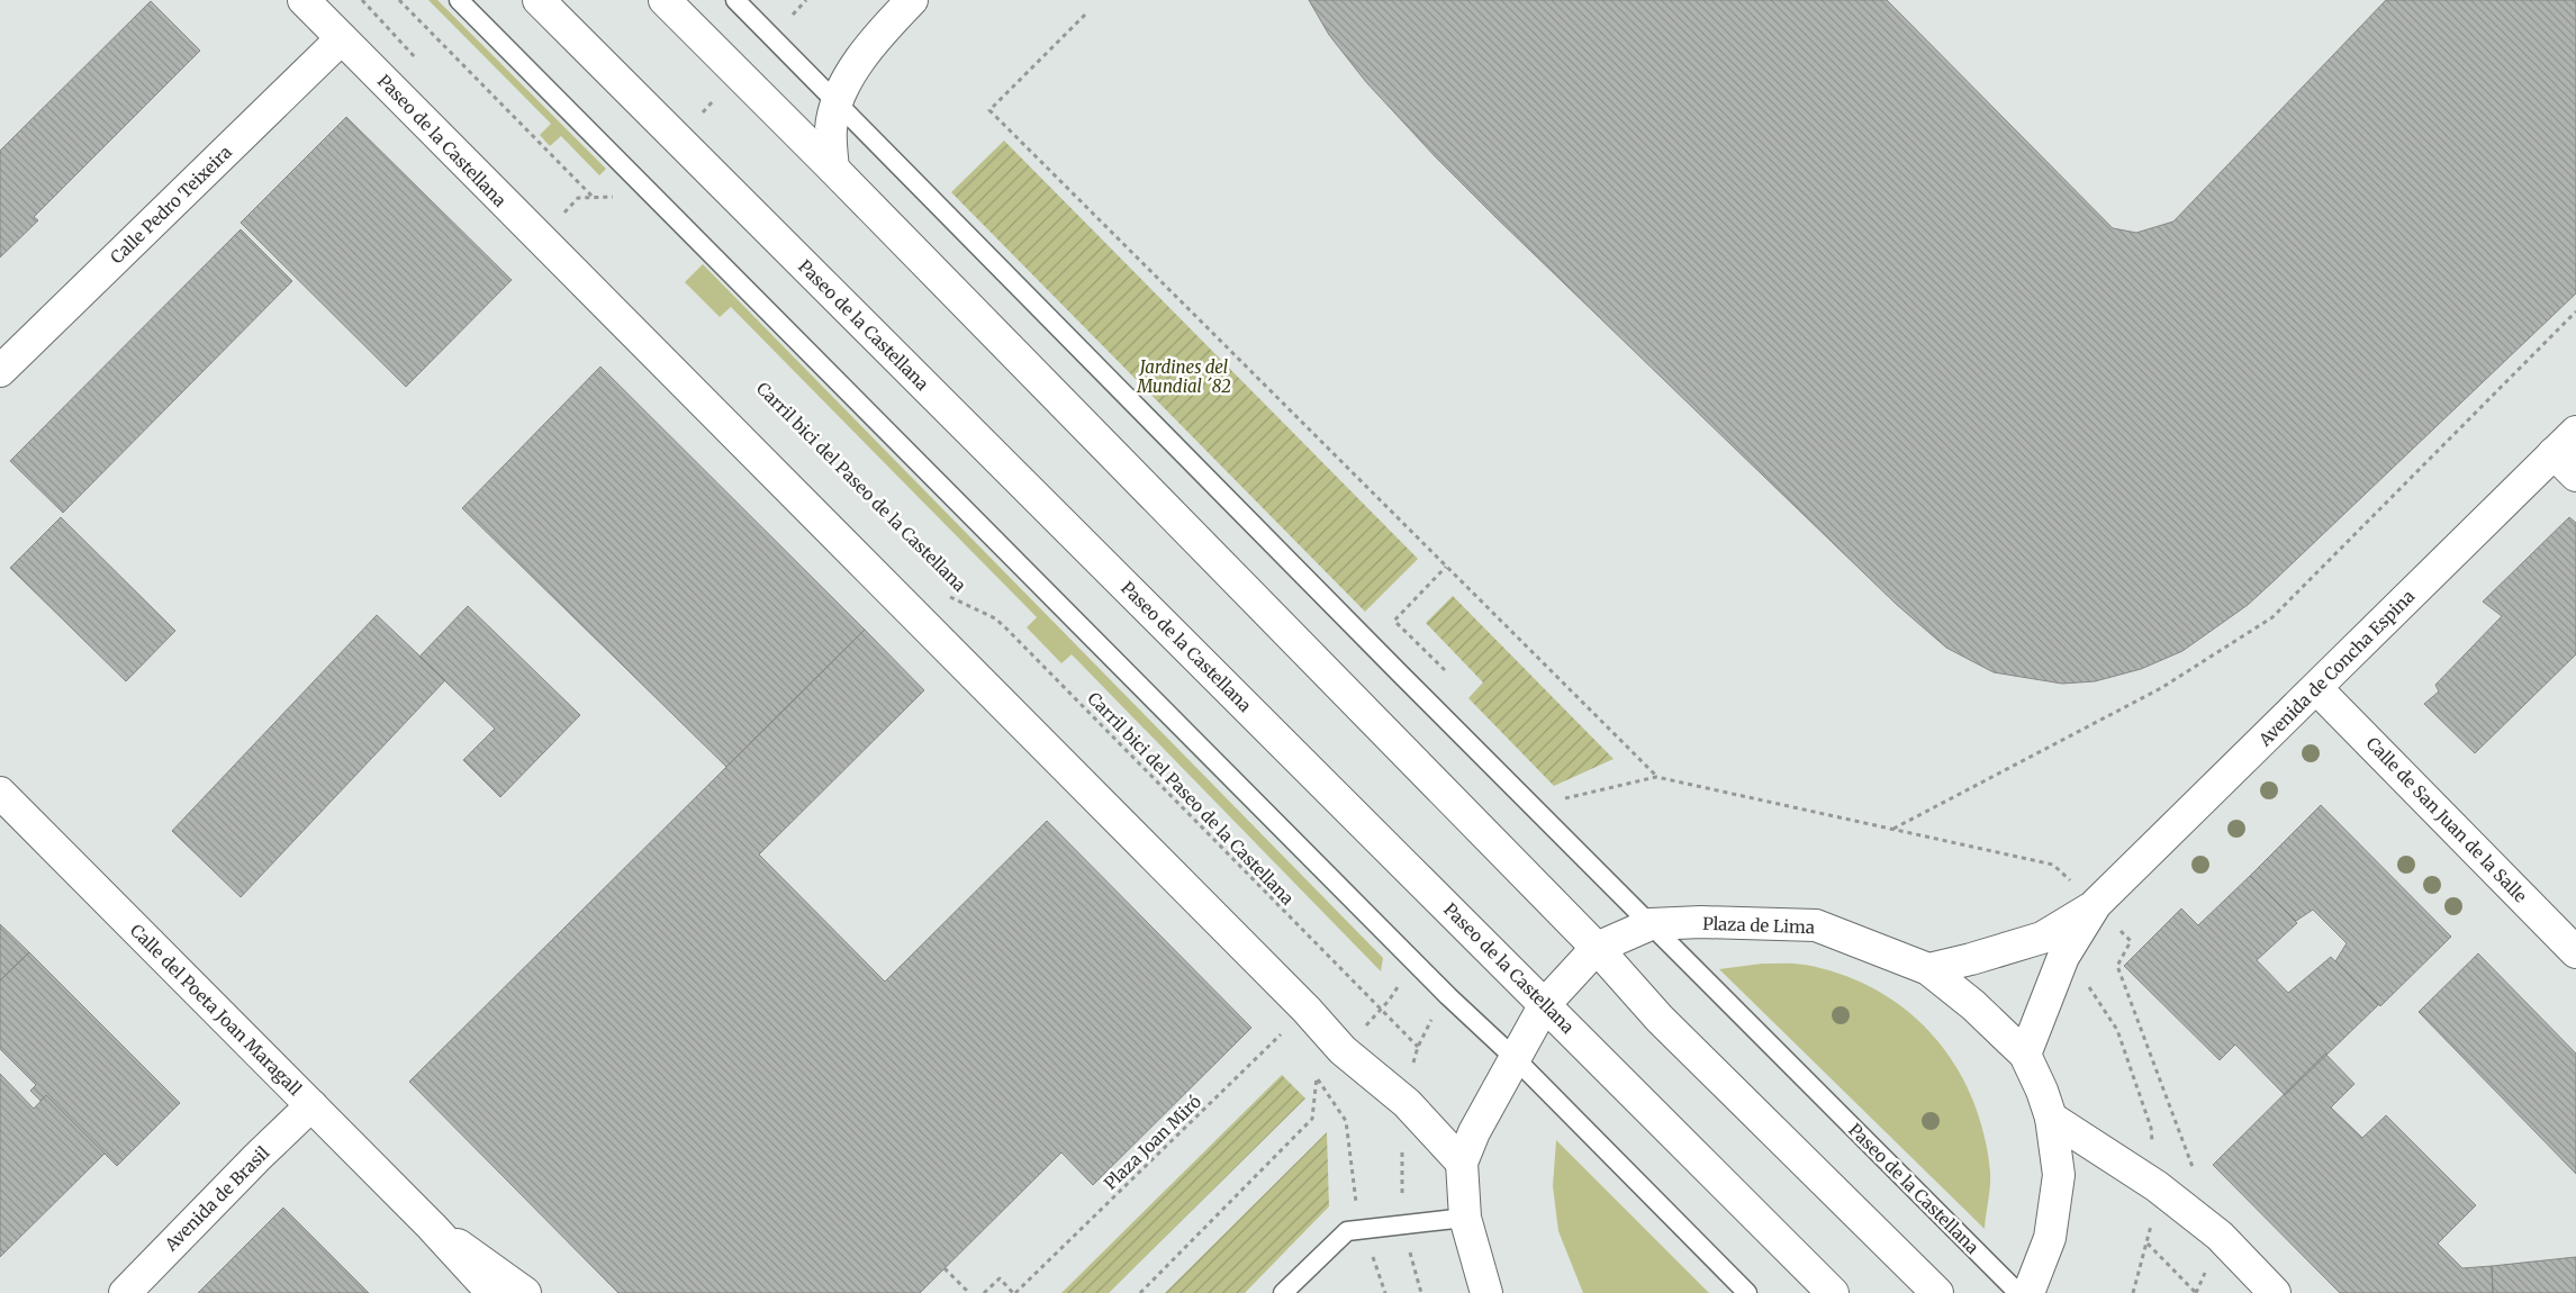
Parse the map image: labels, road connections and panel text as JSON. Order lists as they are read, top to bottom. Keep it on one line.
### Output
{"streets":{"main road":["Paseo de la Castellana","Calle Pedro Teixeira","Avenida de Concha Espina","Calle de San Juan de la Salle","Plaza de Lima","Calle del Poeta Joan Maragall","Avenida de Brasil"],"path":["Carril bici del Paseo de la Castellana","Plaza Joan Miró"]},"crossings":[["Paseo de la Castellana","Calle Pedro Teixeira"],["Paseo de la Castellana","Plaza de Lima"],["Paseo de la Castellana","Plaza Joan Miró"],["Avenida de Concha Espina","Calle de San Juan de la Salle"],["Avenida de Concha Espina","Plaza de Lima"],["Calle del Poeta Joan Maragall","Avenida de Brasil"]],"parks":["Jardines del Mundial ´82"]}
